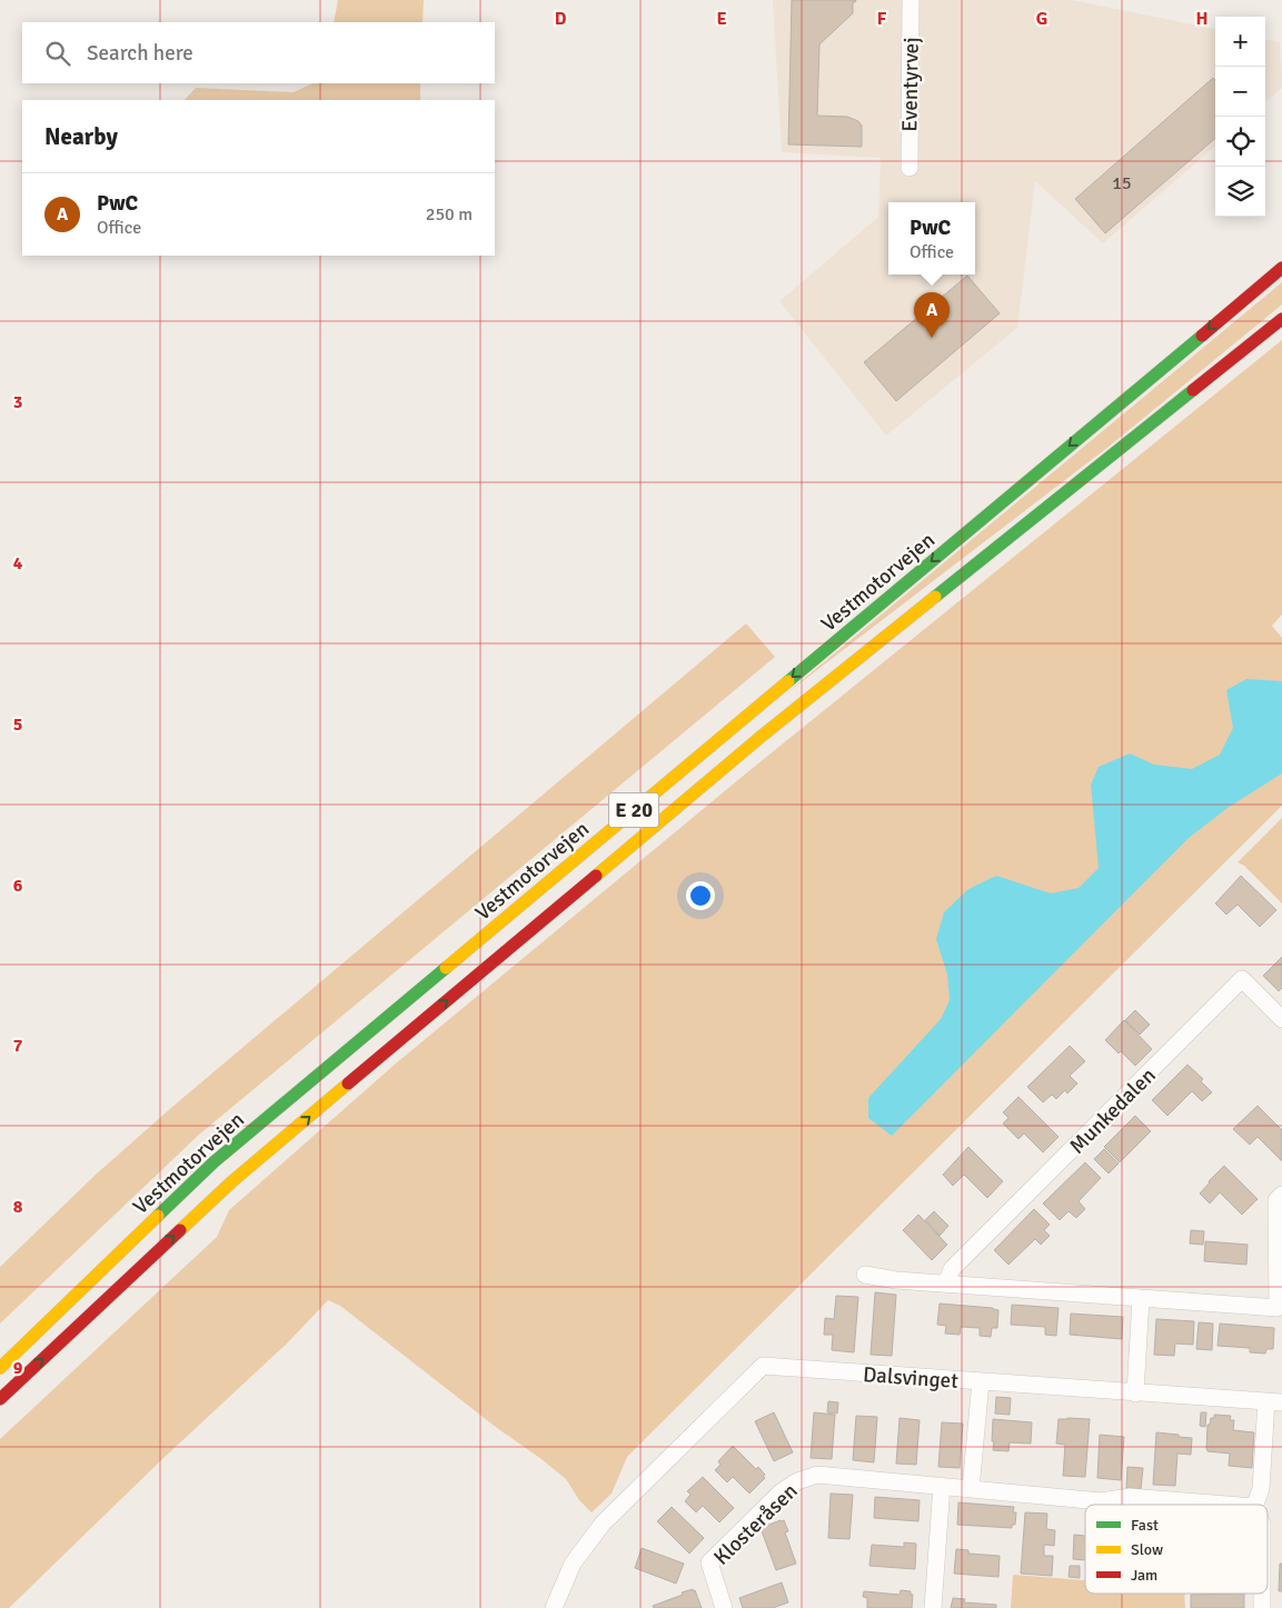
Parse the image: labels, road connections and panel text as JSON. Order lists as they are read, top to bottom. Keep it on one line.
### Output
{"streets":{"highway":["Vestmotorvejen","E 20"],"street":["Eventyrvej","Munkedalen","Dalsvinget","Klosteråsen"]},"house_numbers":["15"],"legend":["Fast","Slow","Jam"],"page":{"map_buttons":["+","−"],"search":"Search here","heading":"Nearby","list":[{"mark":"A","name":"PwC","note":"Office","value":"250 m"}],"popup":["PwC","Office"],"pins":"A"},"grid":{"columns":["D","E","F","G","H"],"rows":["3","4","5","6","7","8","9"]}}
